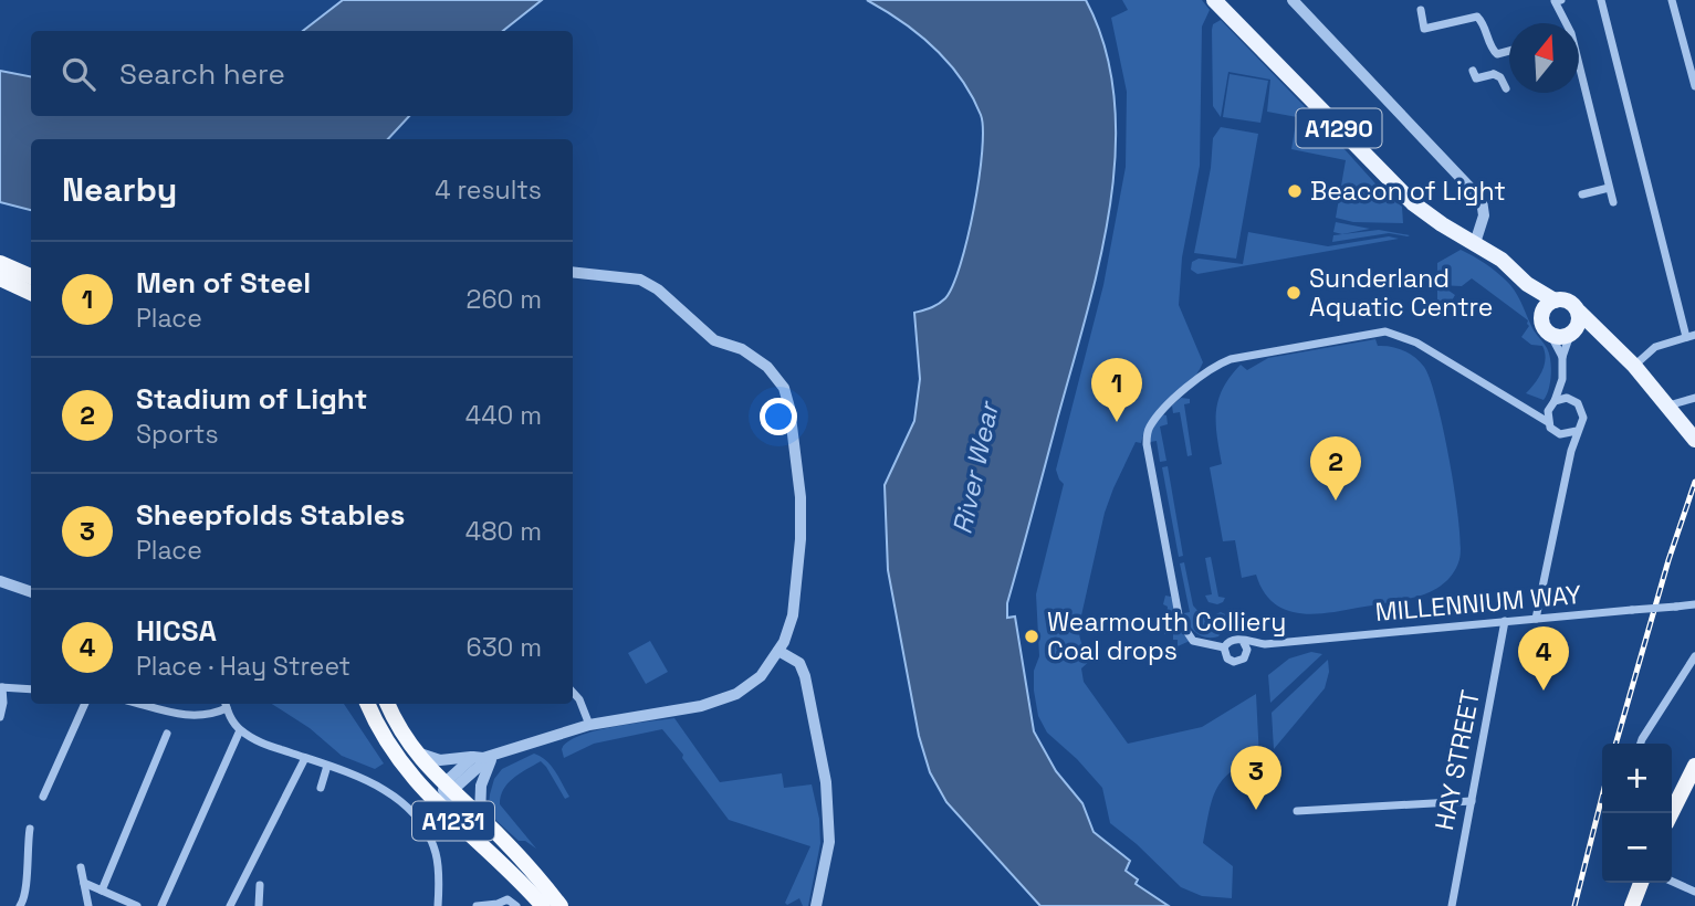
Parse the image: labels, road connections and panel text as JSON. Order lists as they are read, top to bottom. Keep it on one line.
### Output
{"streets":{"highway":["A1231"],"main road":["A1290"],"street":["MILLENNIUM WAY","HAY STREET"]},"crossings":[["MILLENNIUM WAY","HAY STREET"]],"water":["River Wear"],"places":["Beacon of Light","Sunderland Aquatic Centre","Wearmouth Colliery Coal drops"],"north":"top","page":{"search":"Search here","heading":["Nearby","4 results"],"list":[{"mark":"1","name":"Men of Steel","note":"Place","value":"260 m"},{"mark":"2","name":"Stadium of Light","note":"Sports","value":"440 m"},{"mark":"3","name":"Sheepfolds Stables","note":"Place","value":"480 m"},{"mark":"4","name":"HICSA","note":"Place · Hay Street","value":"630 m"}],"pins":["1","2","4","3"],"map_buttons":["+","−"]}}
